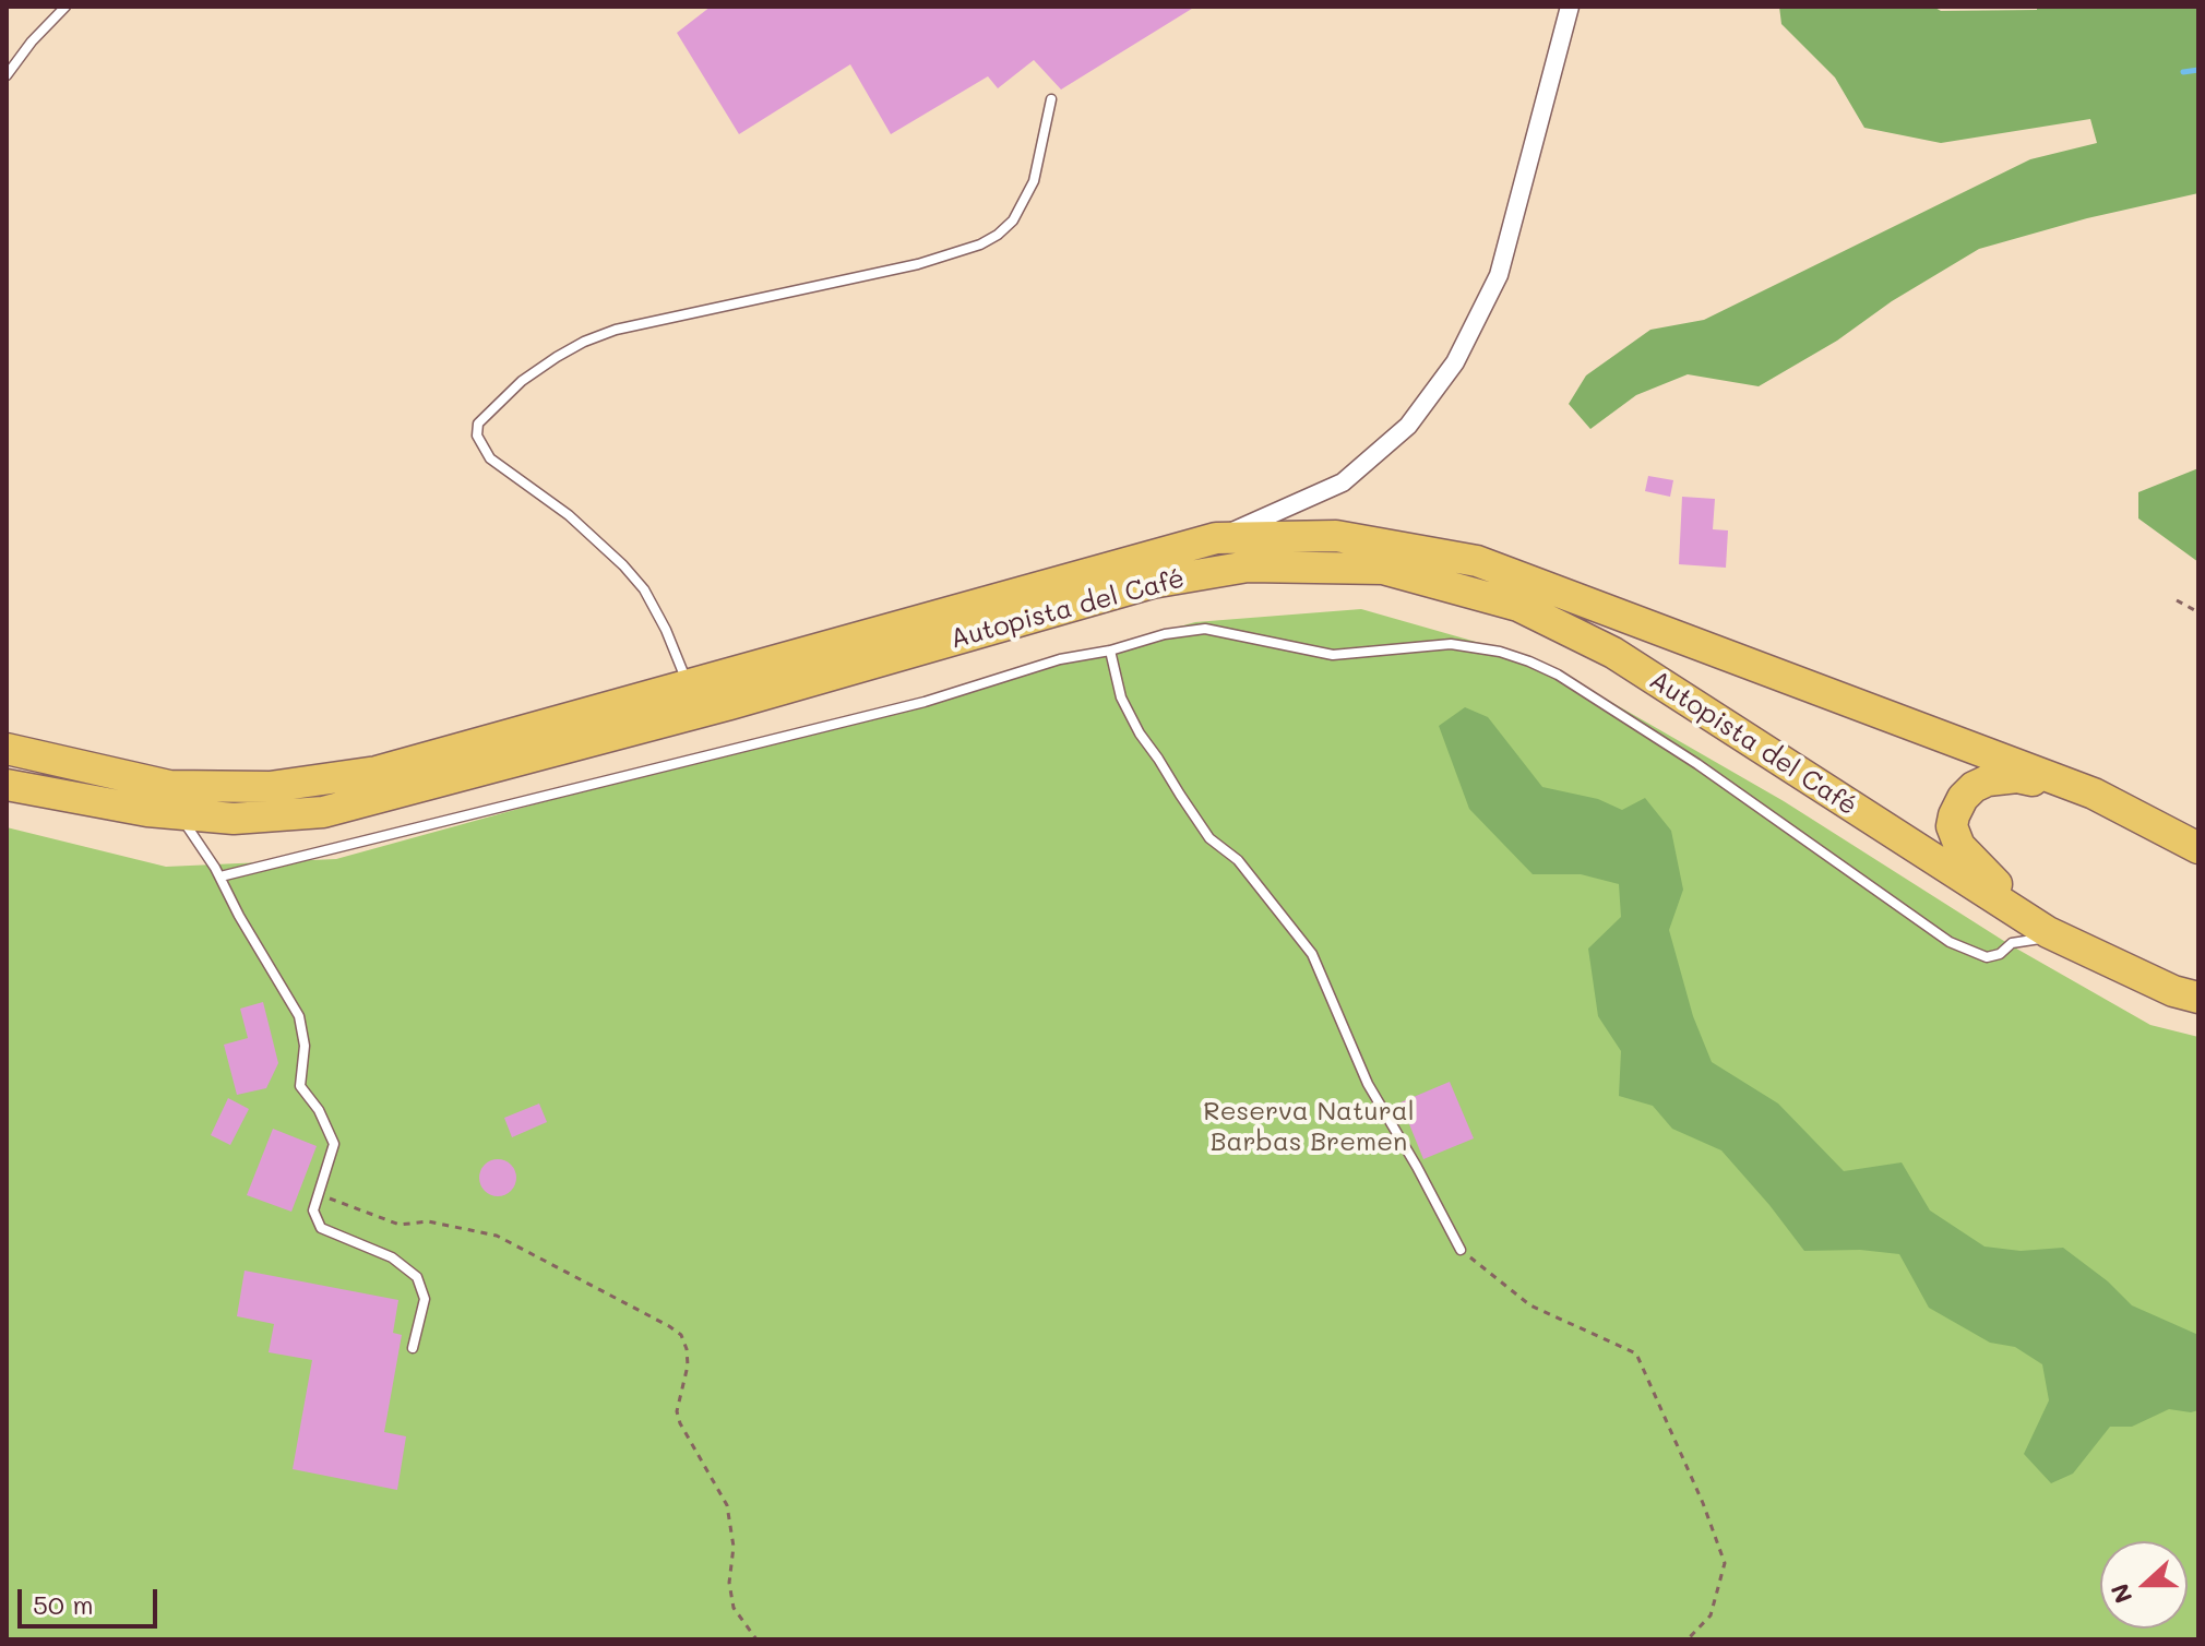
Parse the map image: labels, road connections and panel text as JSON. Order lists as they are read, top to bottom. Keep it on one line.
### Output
{"streets":{"highway":["Autopista del Café"]},"parks":["Reserva Natural Barbas Bremen"],"scale_bar":"50 m","north":"left"}
